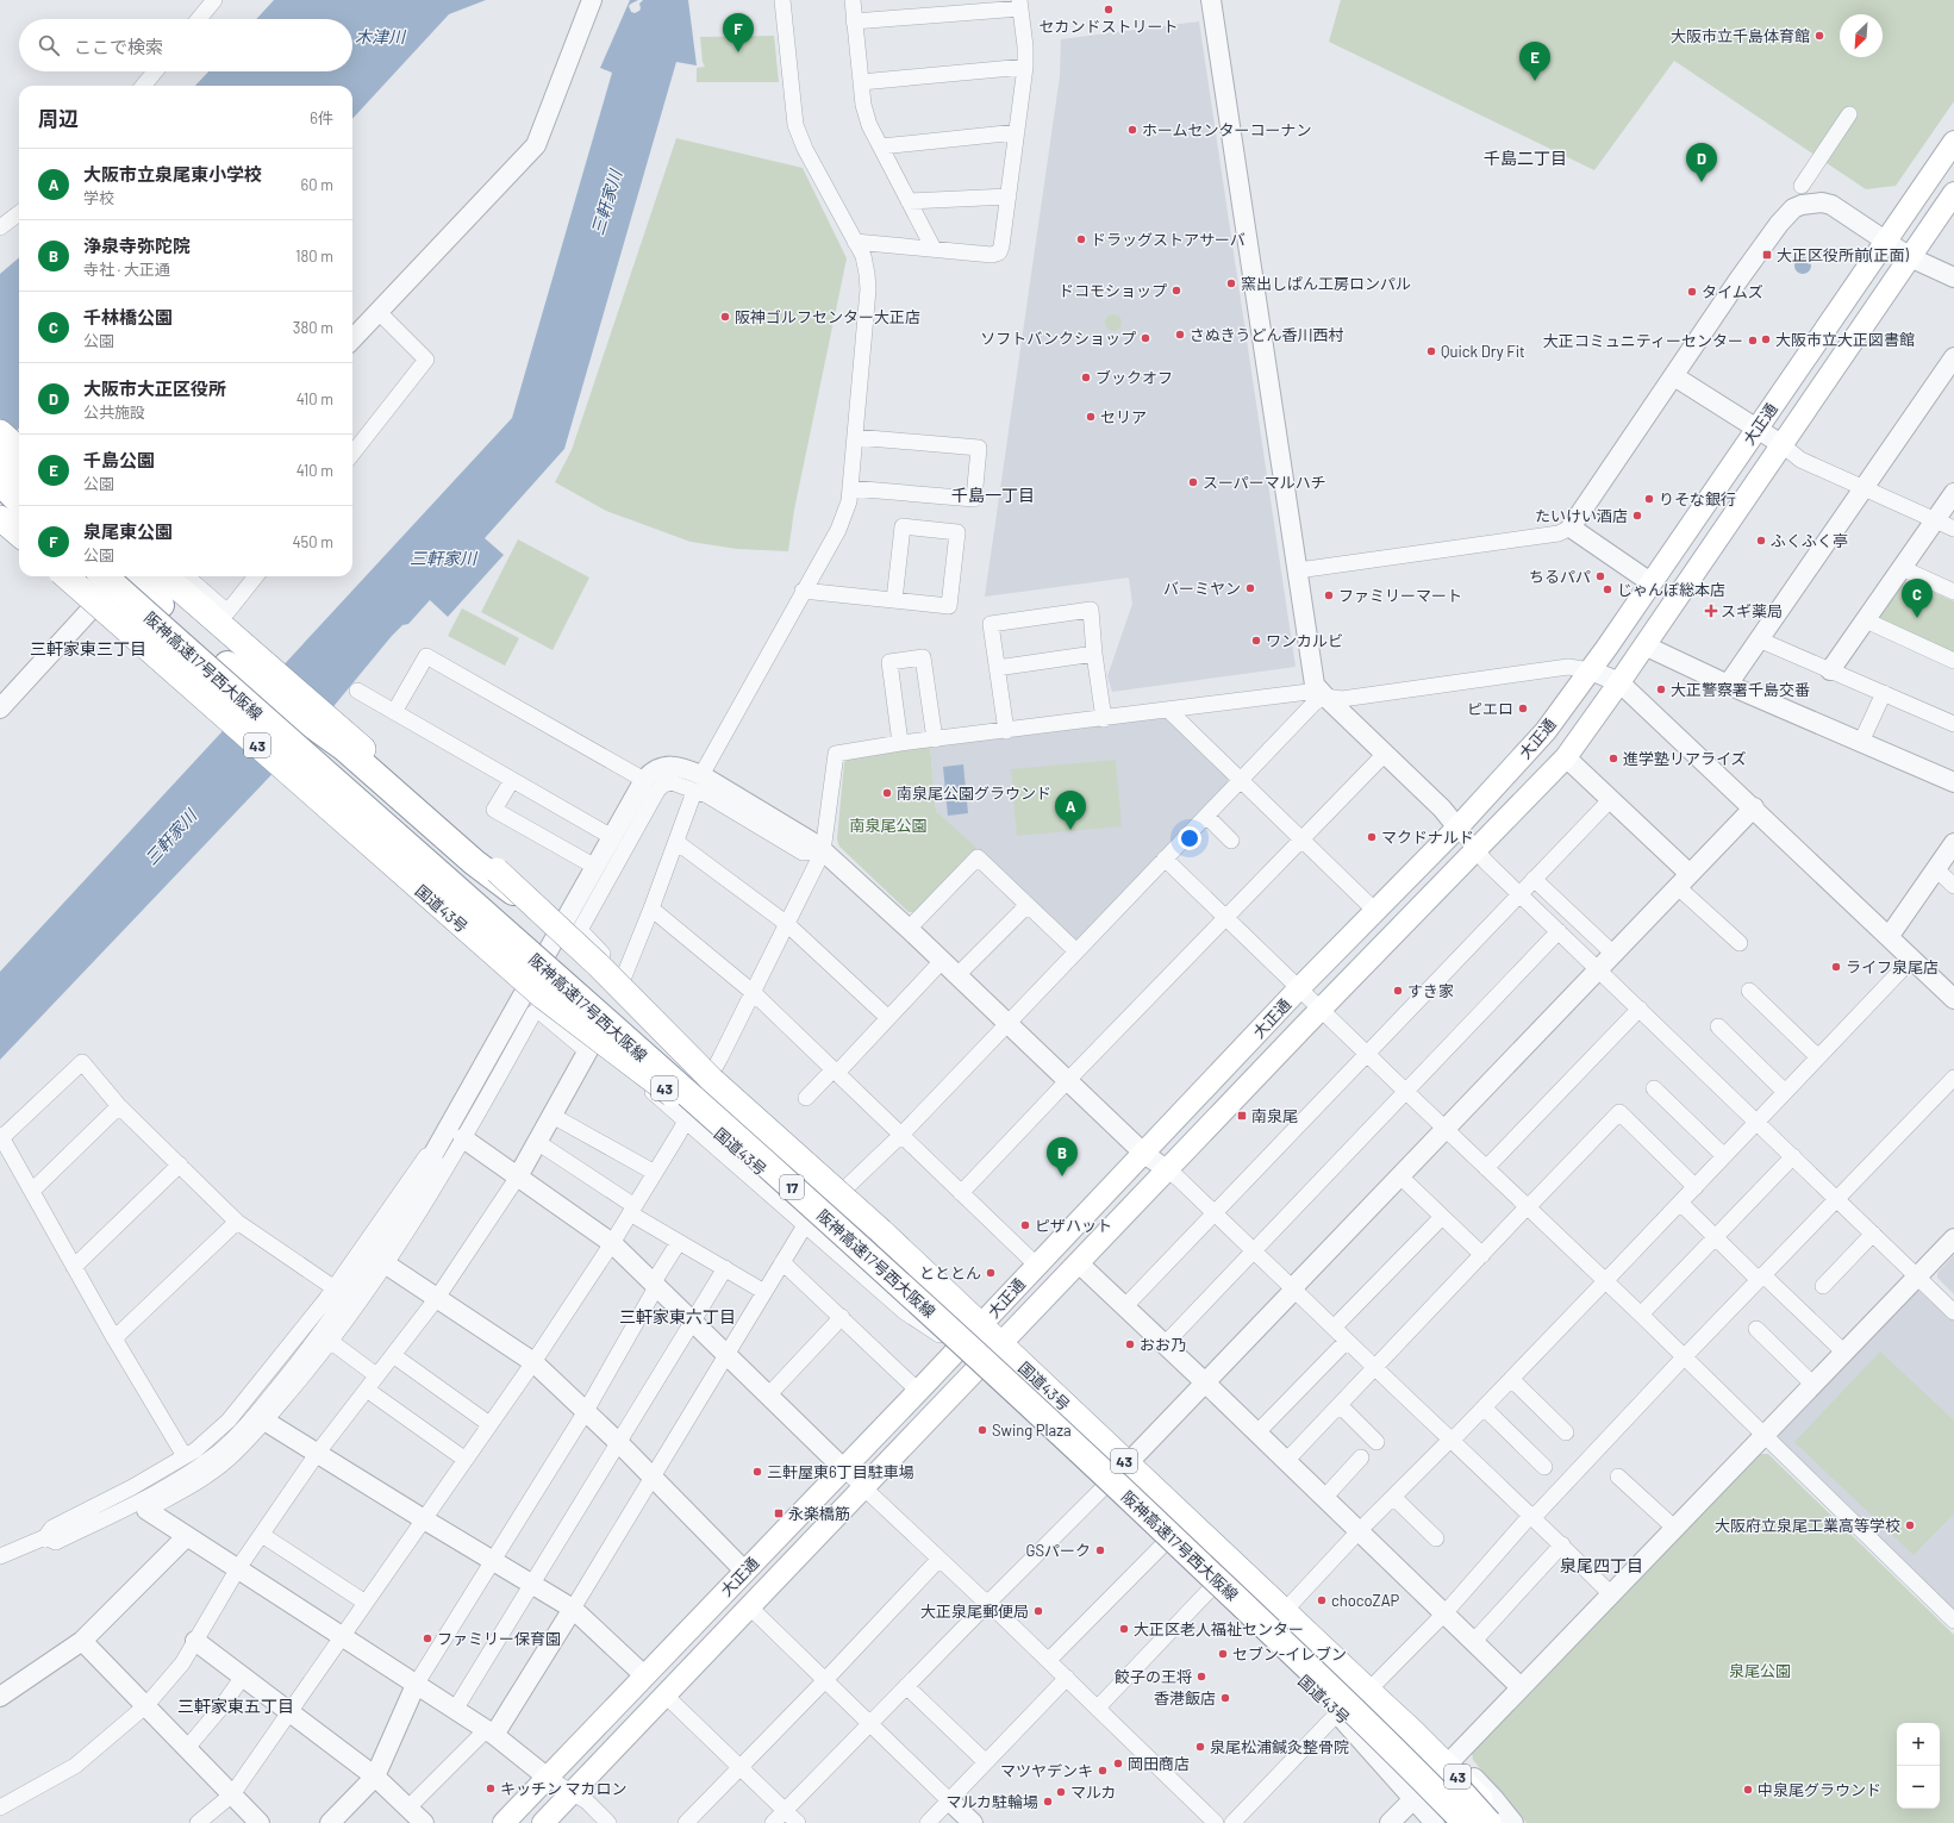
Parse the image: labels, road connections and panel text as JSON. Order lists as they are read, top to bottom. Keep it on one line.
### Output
{"streets":{"highway":["阪神高速17号西大阪線","43","国道43号","17"],"main road":["大正通"]},"crossings":[["大正通","国道43号"]],"districts":["千島二丁目","千島一丁目","三軒家東三丁目","三軒家東六丁目","泉尾四丁目","三軒家東五丁目"],"water":["木津川","三軒家川"],"parks":["南泉尾公園","泉尾公園"],"places":{"other":["セカンドストリート","大阪市立千島体育館","ホームセンターコーナン","ドラッグストアサーバ","窯出しぱん工房ロンパル","ドコモショップ","タイムズ","阪神ゴルフセンター大正店","さぬきうどん香川西村","ソフトバンクショップ","大阪市立大正図書館","大正コミュニティーセンター","Quick Dry Fit","ブックオフ","セリア","スーパーマルハチ","りそな銀行","たいけい酒店","ふくふく亭","ちるパパ","バーミヤン","じゃんぼ総本店","ファミリーマート","ワンカルビ","大正警察署千島交番","ピエロ","進学塾リアライズ","南泉尾公園グラウンド","マクドナルド","ライフ泉尾店","すき家","ピザハット","とととん","おお乃","Swing Plaza","三軒屋東6丁目駐車場","大阪府立泉尾工業高等学校","GSパーク","chocoZAP","大正泉尾郵便局","大正区老人福祉センター","ファミリー保育園","セブン-イレブン","餃子の王将","香港飯店","泉尾松浦鍼灸整骨院","岡田商店","マツヤデンキ","キッチン マカロン","中泉尾グラウンド","マルカ","マルカ駐輪場"],"transit":["大正区役所前(正面)","南泉尾","永楽橋筋"],"health":["スギ薬局"]},"north":"bottom left","page":{"pins":["F","E","D","C","A","B"],"search":"ここで検索","heading":["周辺","6件"],"list":[{"mark":"A","name":"大阪市立泉尾東小学校","note":"学校","value":"60 m"},{"mark":"B","name":"浄泉寺弥陀院","note":"寺社 · 大正通","value":"180 m"},{"mark":"C","name":"千林橋公園","note":"公園","value":"380 m"},{"mark":"D","name":"大阪市大正区役所","note":"公共施設","value":"410 m"},{"mark":"E","name":"千島公園","note":"公園","value":"410 m"},{"mark":"F","name":"泉尾東公園","note":"公園","value":"450 m"}],"map_buttons":["+","−"]}}
